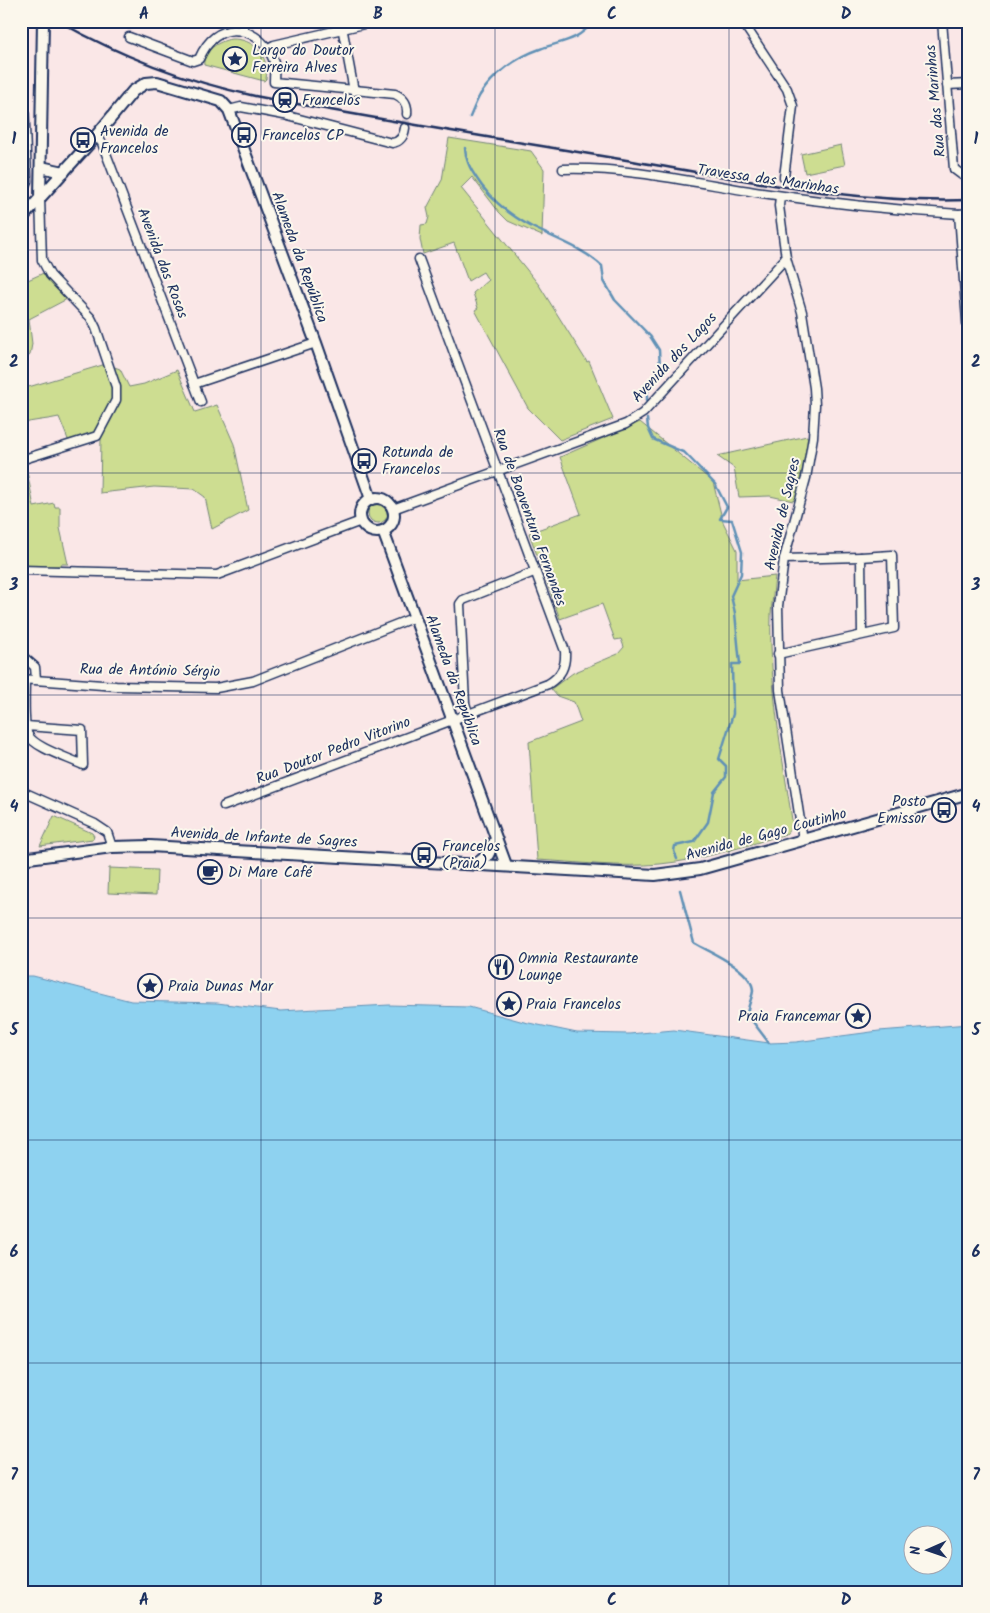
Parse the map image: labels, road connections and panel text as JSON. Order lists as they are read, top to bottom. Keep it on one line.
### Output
{"streets":{"main road":["Alameda da República","Avenida de Gago Coutinho","Avenida de Infante de Sagres"],"street":["Rua das Marinhas","Travessa das Marinhas","Avenida das Rosas","Avenida dos Lagos","Avenida de Sagres","Rua de Boaventura Fernandes","Rua de António Sérgio","Rua Doutor Pedro Vitorino"]},"crossings":[["Travessa das Marinhas","Avenida de Sagres"],["Alameda da República","Avenida dos Lagos"],["Alameda da República","Rua de Boaventura Fernandes"],["Alameda da República","Rua de António Sérgio"],["Alameda da República","Rua Doutor Pedro Vitorino"],["Alameda da República","Avenida de Gago Coutinho"],["Alameda da República","Avenida de Infante de Sagres"],["Avenida dos Lagos","Avenida de Sagres"],["Avenida dos Lagos","Rua de Boaventura Fernandes"],["Avenida de Sagres","Avenida de Gago Coutinho"],["Rua de Boaventura Fernandes","Rua Doutor Pedro Vitorino"],["Avenida de Gago Coutinho","Avenida de Infante de Sagres"]],"places":{"place":["Largo do Doutor Ferreira Alves","Praia Dunas Mar","Praia Francelos","Praia Francemar"],"station":["Francelos"],"bus stop":["Francelos CP","Avenida de Francelos","Rotunda de Francelos","Posto Emissor","Francelos (Praia)"],"cafe":["Di Mare Café"],"restaurant":["Omnia Restaurante Lounge"]},"north":"left","grid":{"columns":["A","B","C","D"],"rows":["1","2","3","4","5","6","7"]}}
